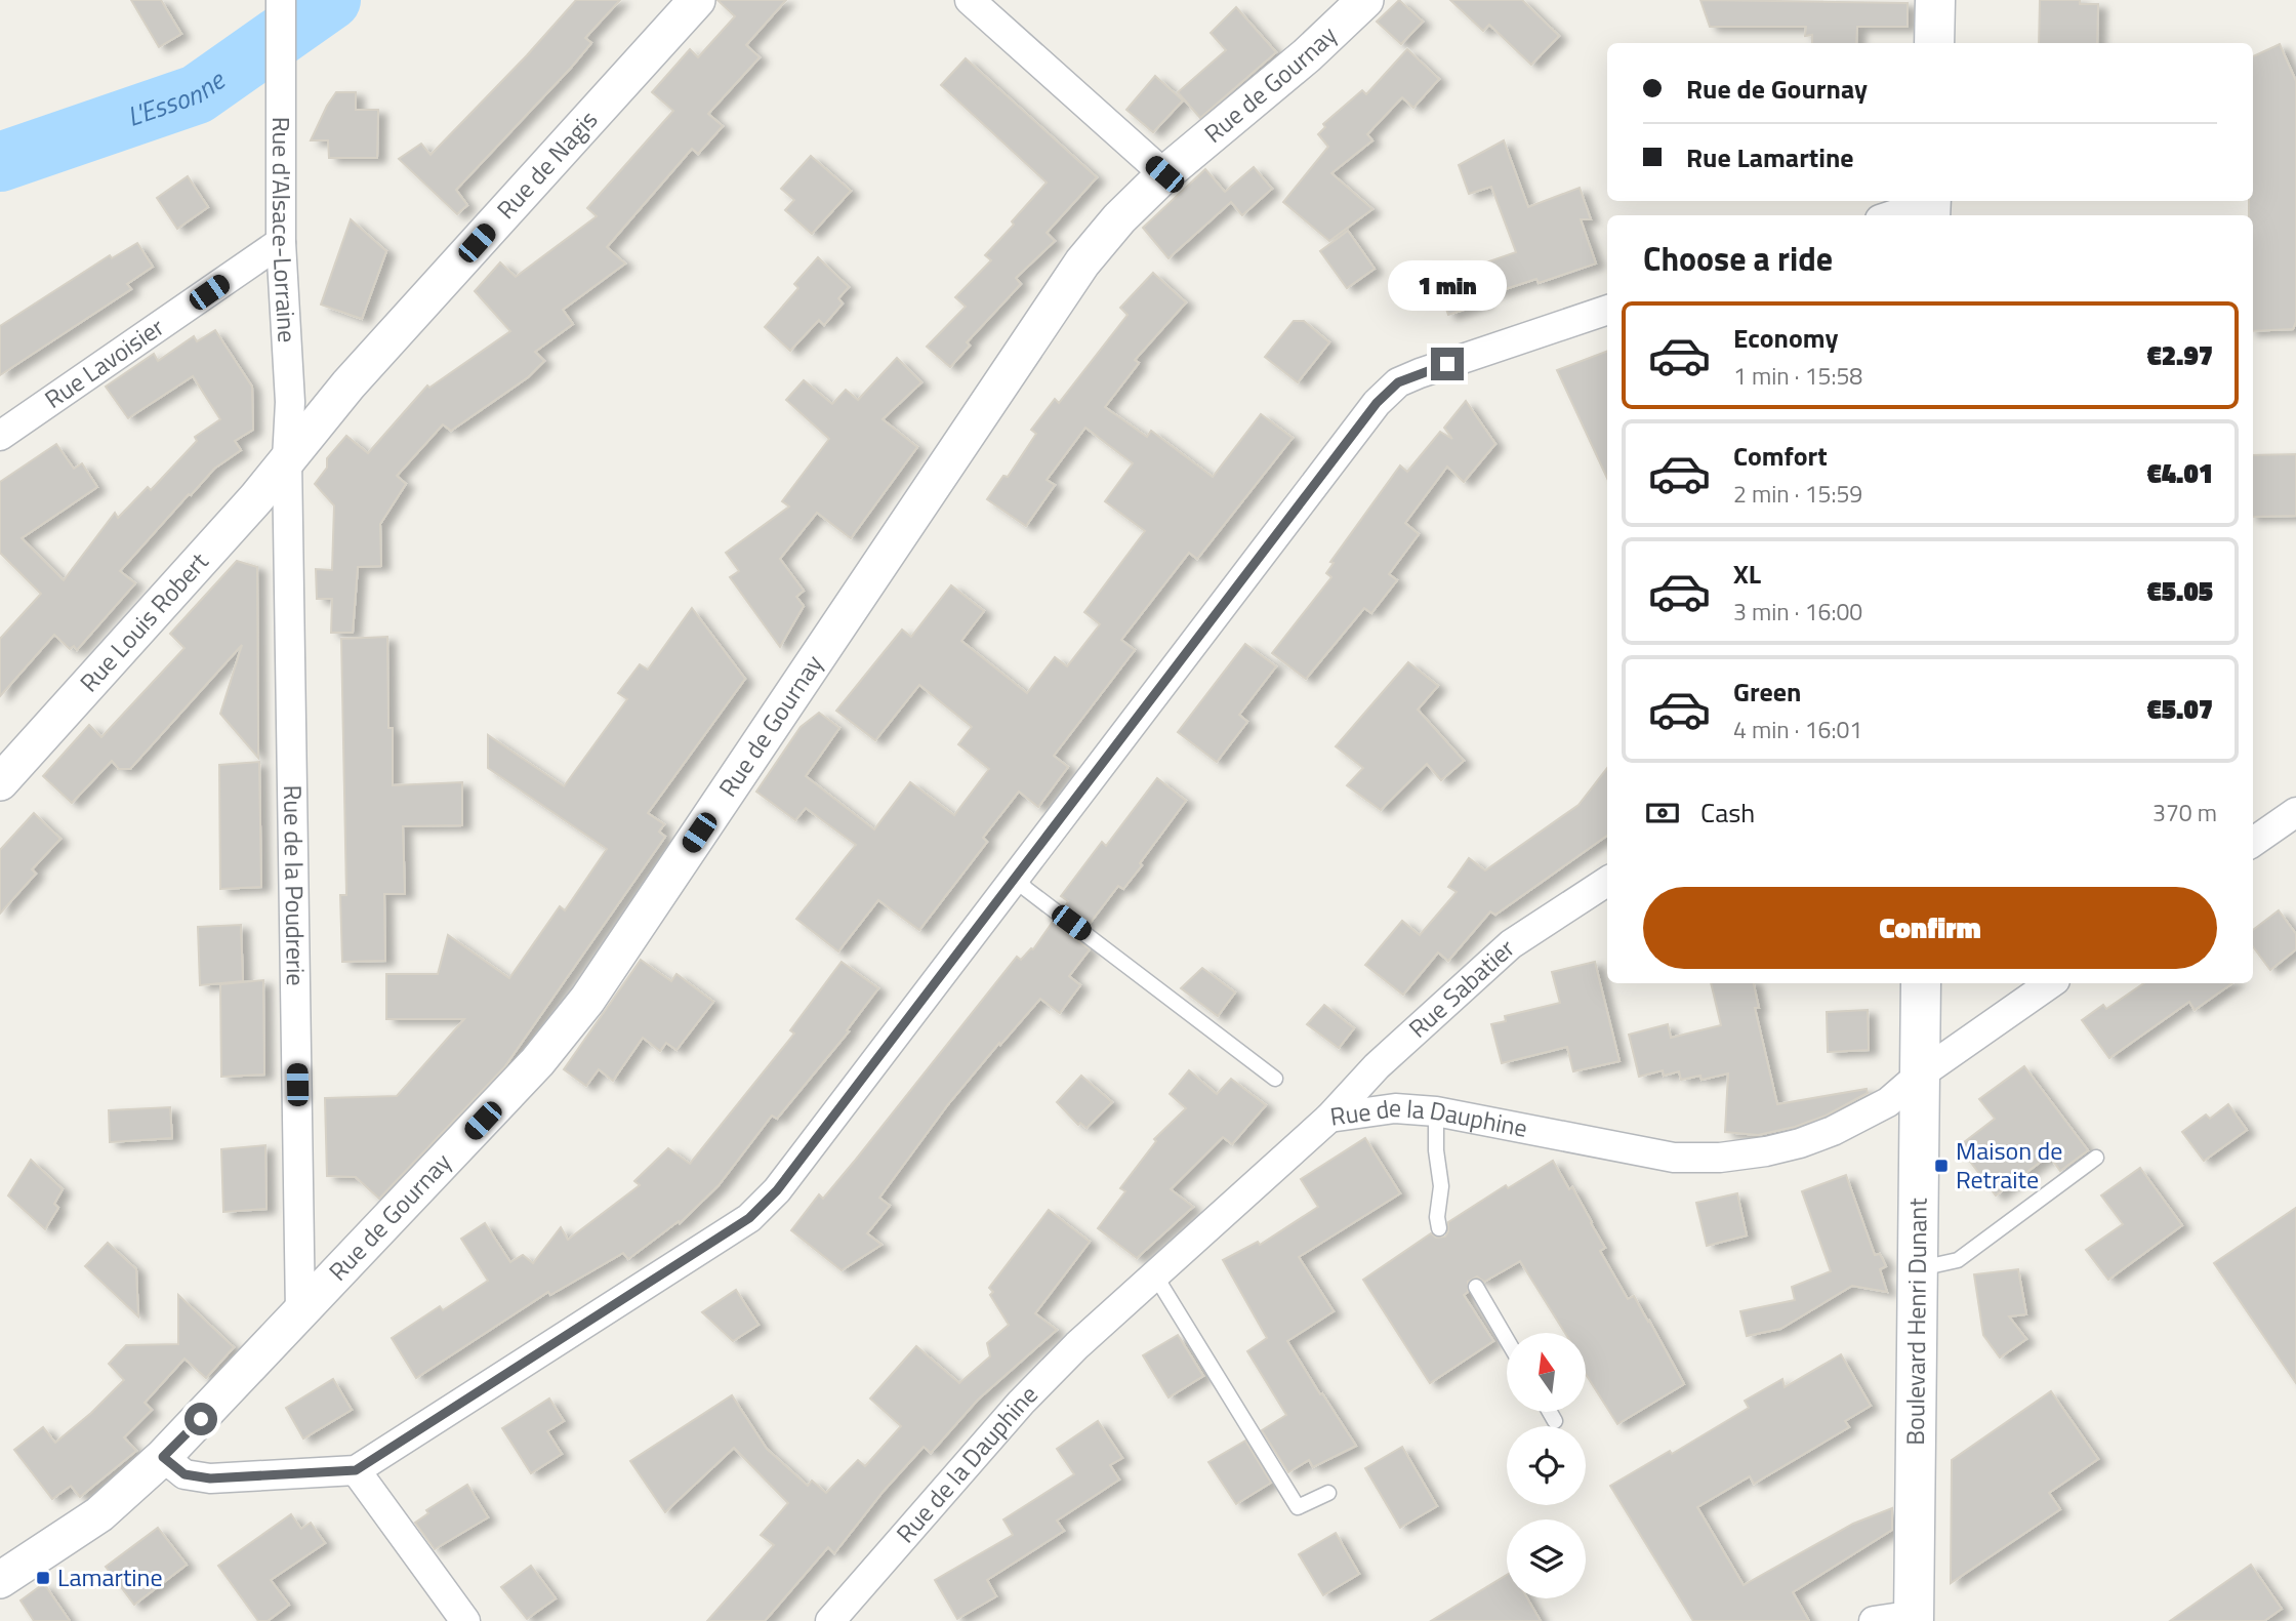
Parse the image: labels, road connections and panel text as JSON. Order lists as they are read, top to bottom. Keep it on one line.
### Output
{"streets":{"main road":["Boulevard Henri Dunant"],"street":["Rue de Gournay","Rue de Nagis","Rue d'Alsace-Lorraine","Rue Lavoisier","Rue Louis Robert","Rue de la Poudrerie","Rue Sabatier","Rue de la Dauphine"]},"crossings":[["Rue de Gournay","Rue de la Poudrerie"],["Rue de Nagis","Rue d'Alsace-Lorraine"],["Rue de Nagis","Rue Louis Robert"],["Rue de Nagis","Rue de la Poudrerie"],["Rue d'Alsace-Lorraine","Rue Lavoisier"],["Rue d'Alsace-Lorraine","Rue Louis Robert"],["Rue d'Alsace-Lorraine","Rue de la Poudrerie"],["Rue Louis Robert","Rue de la Poudrerie"],["Rue Sabatier","Rue de la Dauphine"],["Rue de la Dauphine","Boulevard Henri Dunant"]],"water":["L'Essonne"],"places":{"transit":["Maison de Retraite","Lamartine"]},"north":"top","page":{"banner":["Rue de Gournay","Rue Lamartine"],"heading":"Choose a ride","bubble":"1 min","list":[{"name":"Economy","note":"1 min · 15:58","value":"€2.97"},{"name":"Comfort","note":"2 min · 15:59","value":"€4.01"},{"name":"XL","note":"3 min · 16:00","value":"€5.05"},{"name":"Green","note":"4 min · 16:01","value":"€5.07"}],"pay":["Cash","370 m"],"buttons":"Confirm"}}
